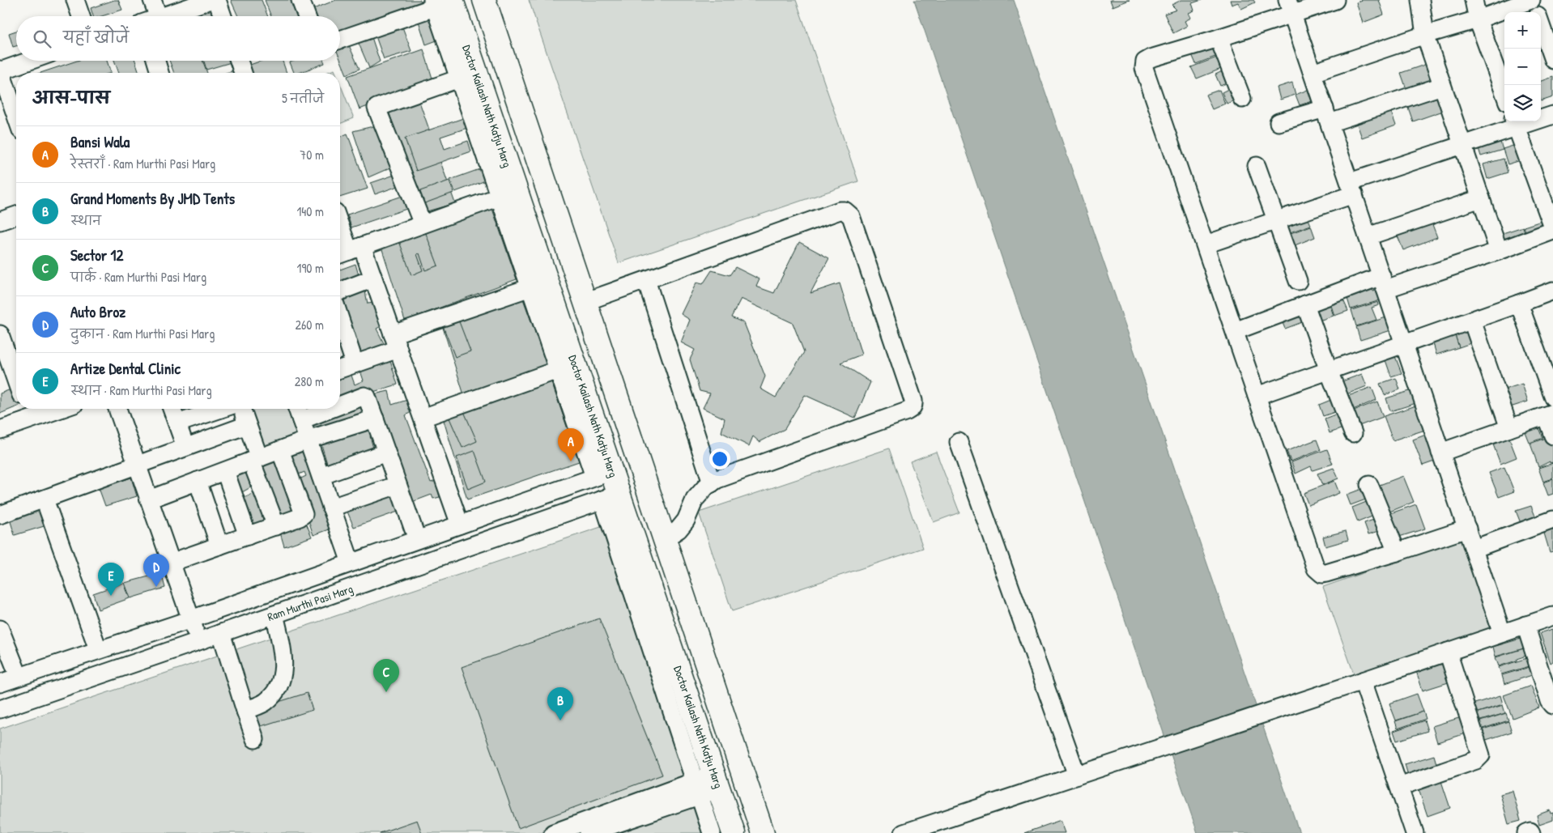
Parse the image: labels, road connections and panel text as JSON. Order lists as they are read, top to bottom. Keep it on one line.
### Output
{"streets":{"main road":["Doctor Kailash Nath Katju Marg"],"street":["Ram Murthi Pasi Marg"]},"crossings":[["Doctor Kailash Nath Katju Marg","Ram Murthi Pasi Marg"]],"page":{"map_buttons":["+","−"],"search":"यहाँ खोजें","heading":["आस-पास","5 नतीजे"],"list":[{"mark":"A","name":"Bansi Wala","note":"रेस्तराँ · Ram Murthi Pasi Marg","value":"70 m"},{"mark":"B","name":"Grand Moments By JMD Tents","note":"स्थान","value":"140 m"},{"mark":"C","name":"Sector 12","note":"पार्क · Ram Murthi Pasi Marg","value":"190 m"},{"mark":"D","name":"Auto Broz","note":"दुकान · Ram Murthi Pasi Marg","value":"260 m"},{"mark":"E","name":"Artize Dental Clinic","note":"स्थान · Ram Murthi Pasi Marg","value":"280 m"}],"pins":["A","D","E","C","B"]}}
